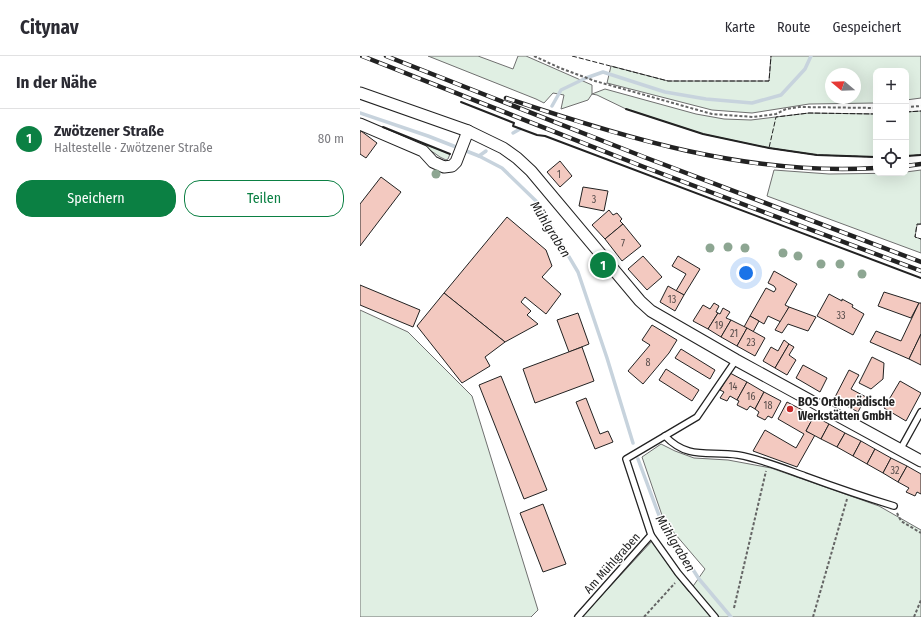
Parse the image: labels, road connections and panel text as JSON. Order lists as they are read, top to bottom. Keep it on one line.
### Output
{"streets":{"lane":["Am Mühlgraben"]},"water":["Mühlgraben"],"places":["BOS Orthopädische Werkstätten GmbH"],"house_numbers":["1","3","7","13","33","19","21","23","8","14","16","18","32"],"north":"left","page":{"header":"Citynav","nav":["Karte","Route","Gespeichert"],"heading":"In der Nähe","map_buttons":["+","−"],"list":[{"mark":"1","name":"Zwötzener Straße","note":"Haltestelle · Zwötzener Straße","value":"80 m"}],"buttons":["Speichern","Teilen"],"pins":"1"}}
